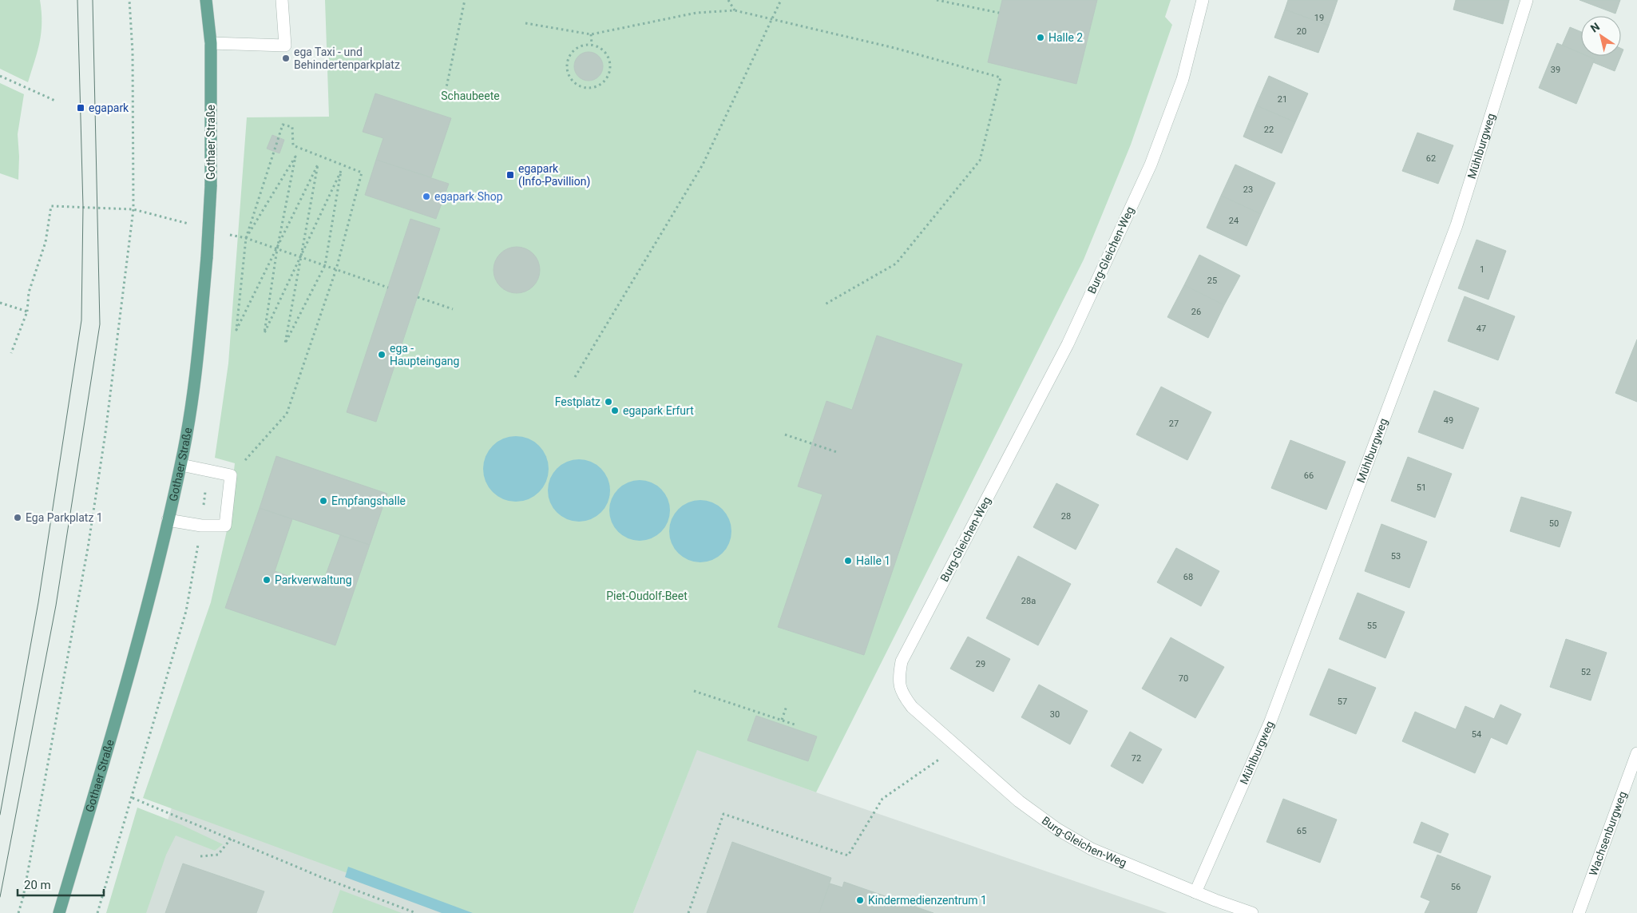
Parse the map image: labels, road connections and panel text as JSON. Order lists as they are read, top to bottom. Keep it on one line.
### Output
{"streets":{"main road":["Gothaer Straße"],"street":["Mühlburgweg","Burg-Gleichen-Weg","Wachsenburgweg"]},"crossings":[["Mühlburgweg","Burg-Gleichen-Weg"]],"parks":["Schaubeete","Piet-Oudolf-Beet"],"places":{"other":["Halle 2","ega Taxi - und Behindertenparkplatz","egapark Shop","ega - Haupteingang","Festplatz","egapark Erfurt","Empfangshalle","Ega Parkplatz 1","Halle 1","Parkverwaltung","Kindermedienzentrum 1"],"transit":["egapark","egapark (Info-Pavillion)"]},"house_numbers":["19","20","39","21","22","62","23","24","1","25","26","47","49","27","66","51","28","50","53","68","28a","55","29","52","70","57","30","54","72","65","56"],"scale_bar":"20 m","north":"top left"}
